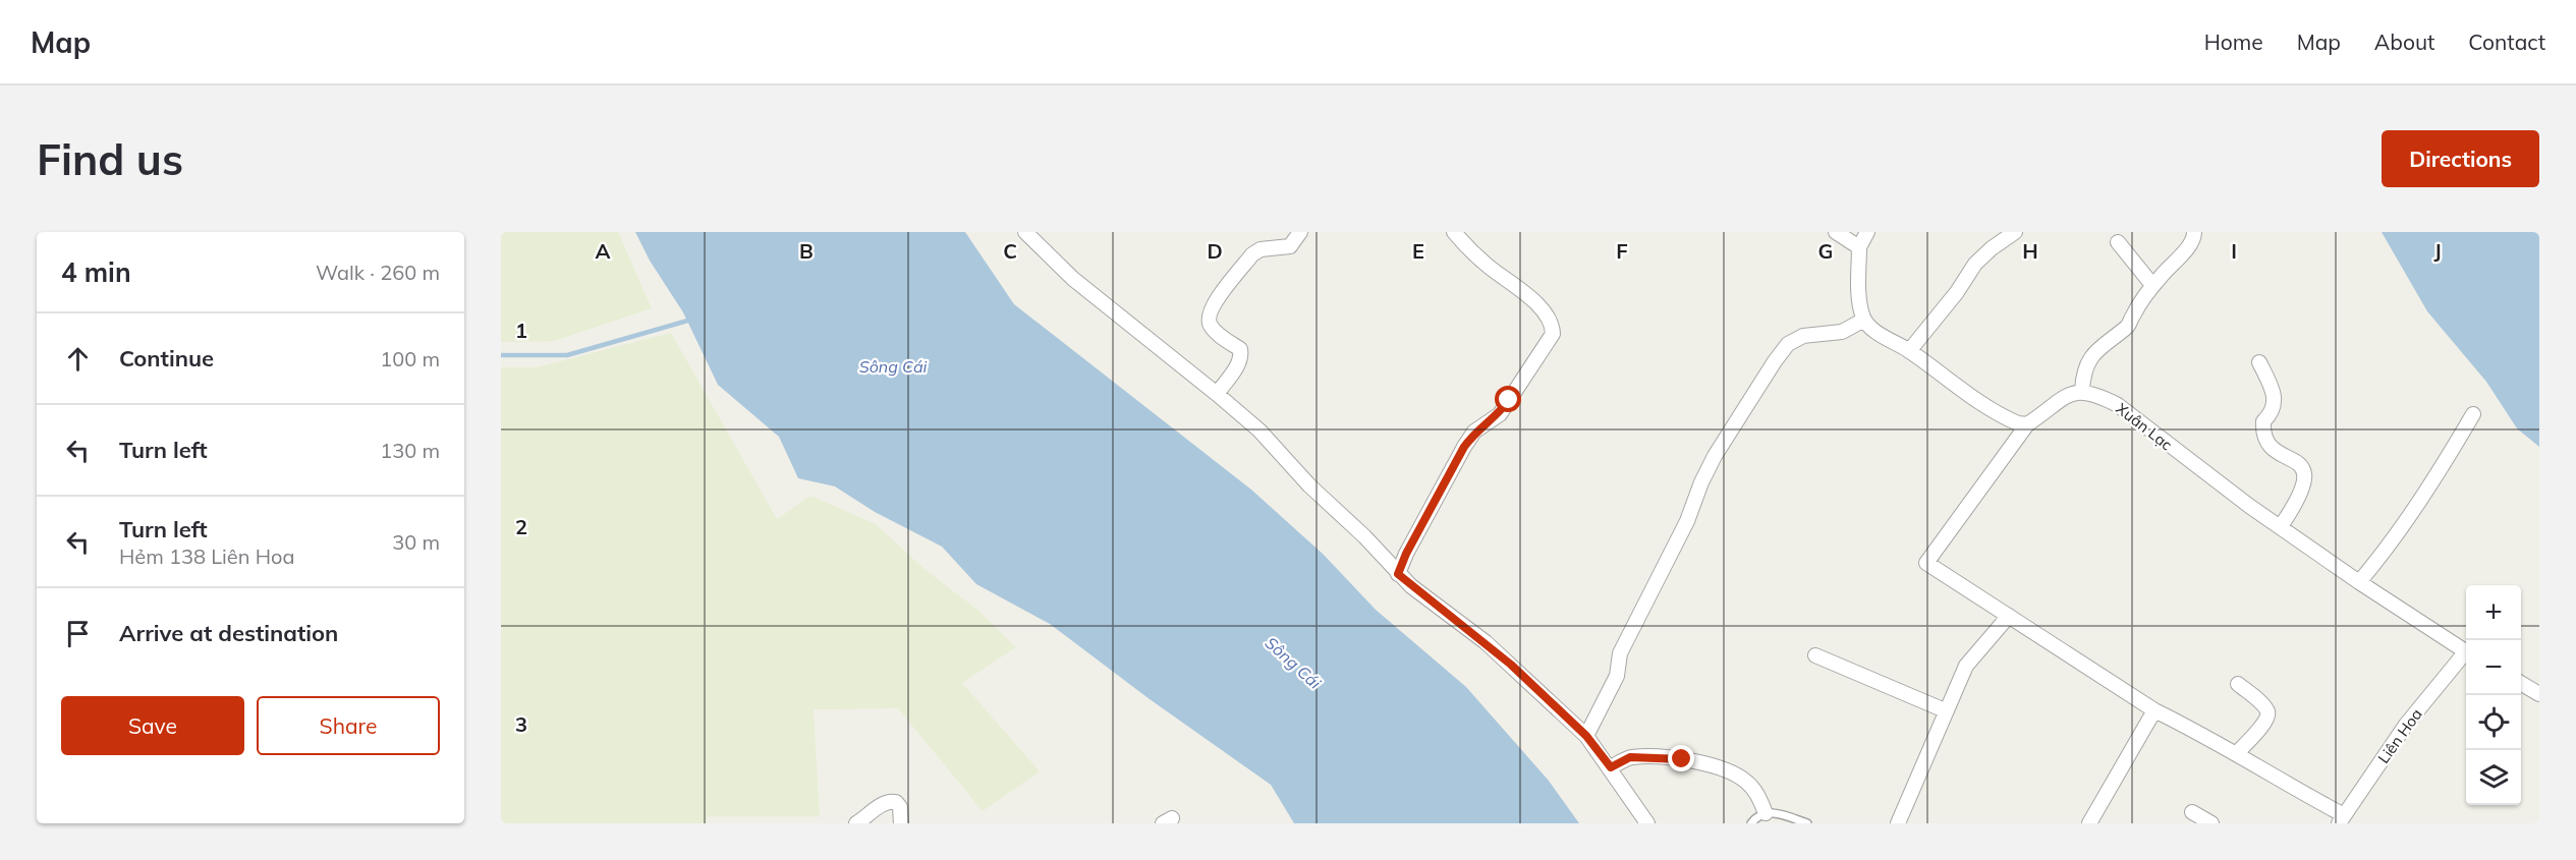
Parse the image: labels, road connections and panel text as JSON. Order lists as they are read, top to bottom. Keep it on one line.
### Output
{"streets":{"street":["Xuân Lạc","Liên Hoa"]},"water":["Sông Cái"],"page":{"header":"Map","nav":["Home","Map","About","Contact"],"buttons":["Directions",["Save","Share"]],"title":"Find us","heading":["4 min","Walk · 260 m"],"list":[["Continue","100 m"],["Turn left","130 m"],["Turn left","Hẻm 138 Liên Hoa","30 m"],"Arrive at destination"],"map_buttons":["+","−"]},"grid":{"columns":["A","B","C","D","E","F","G","H","I","J"],"rows":["1","2","3"]}}
